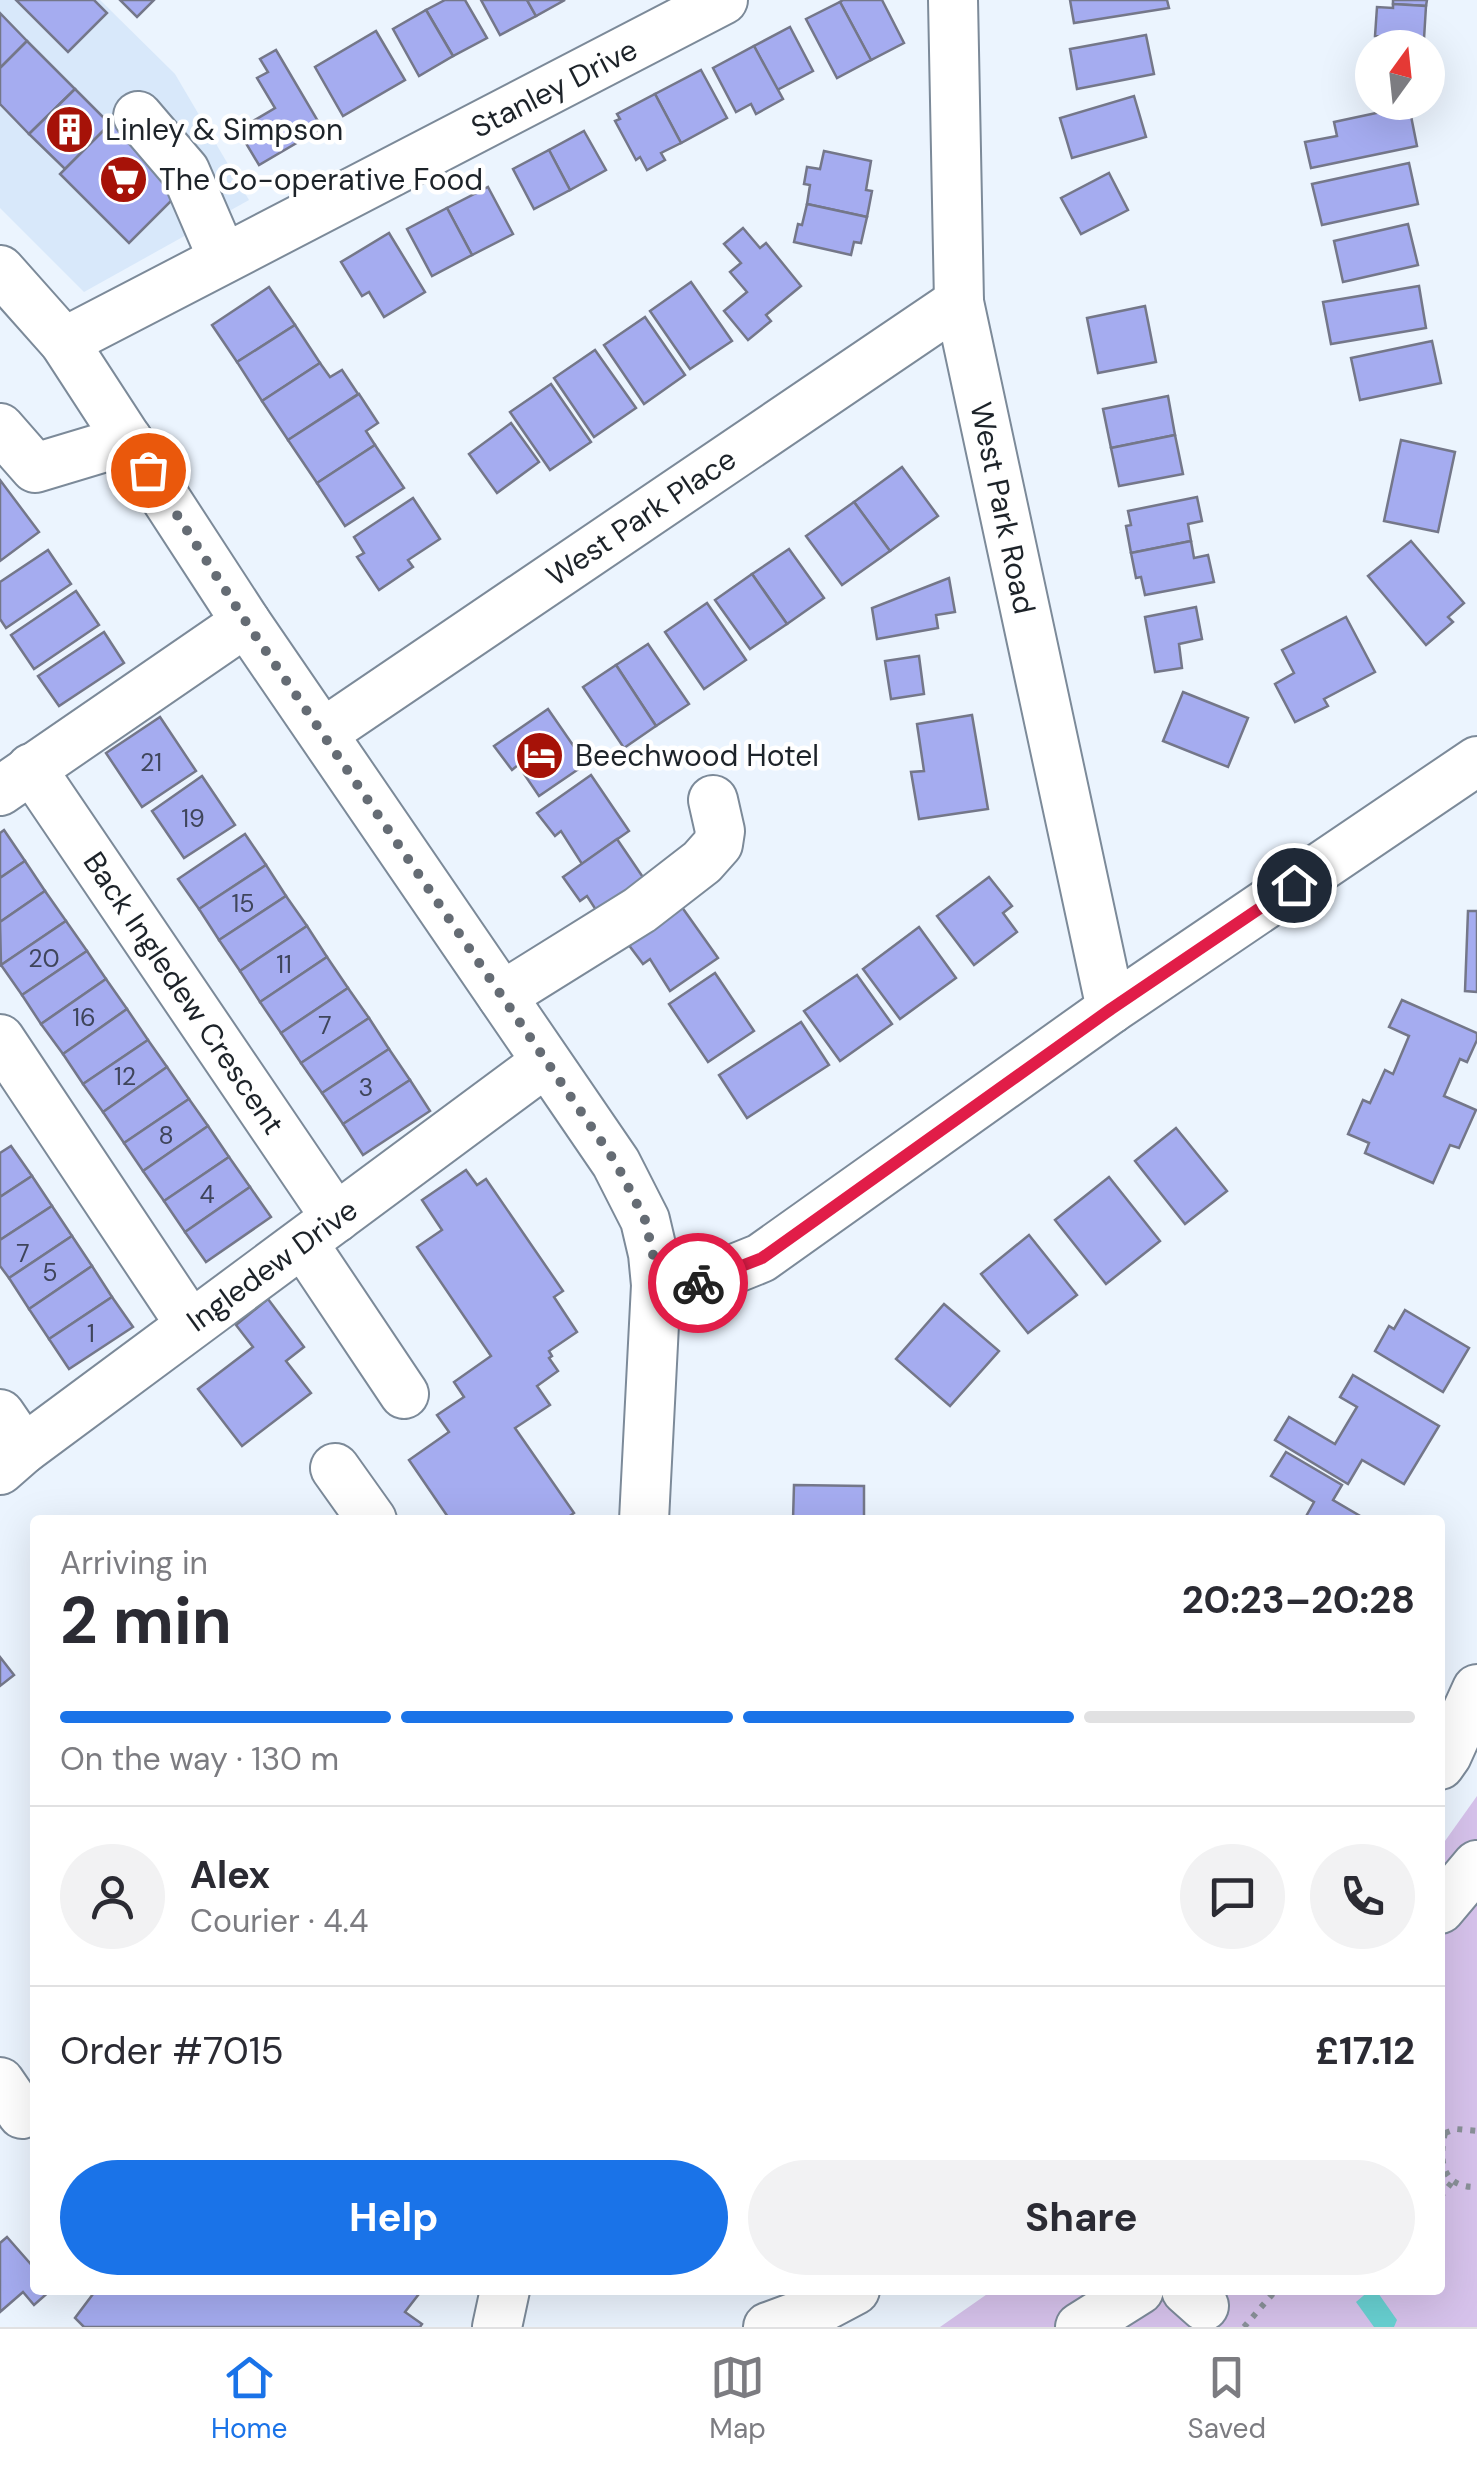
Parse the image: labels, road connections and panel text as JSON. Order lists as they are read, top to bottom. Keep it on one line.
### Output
{"streets":{"street":["Stanley Drive","West Park Road","West Park Place","Back Ingledew Crescent","Ingledew Drive"]},"crossings":[["West Park Road","West Park Place"],["Back Ingledew Crescent","Ingledew Drive"]],"places":{"building":["Linley & Simpson"],"supermarket":["The Co-operative Food"],"hotel":["Beechwood Hotel"]},"house_numbers":["21","19","15","20","11","16","7","12","3","8","4","7","5","1"],"north":"top","page":{"heading":["2 min","Arriving in","20:23–20:28"],"panel":["Alex","Courier · 4.4","Order #7015","£17.12"],"bar":"On the way · 130 m","buttons":["Help","Share"],"tabs":["Home","Map","Saved"]}}
